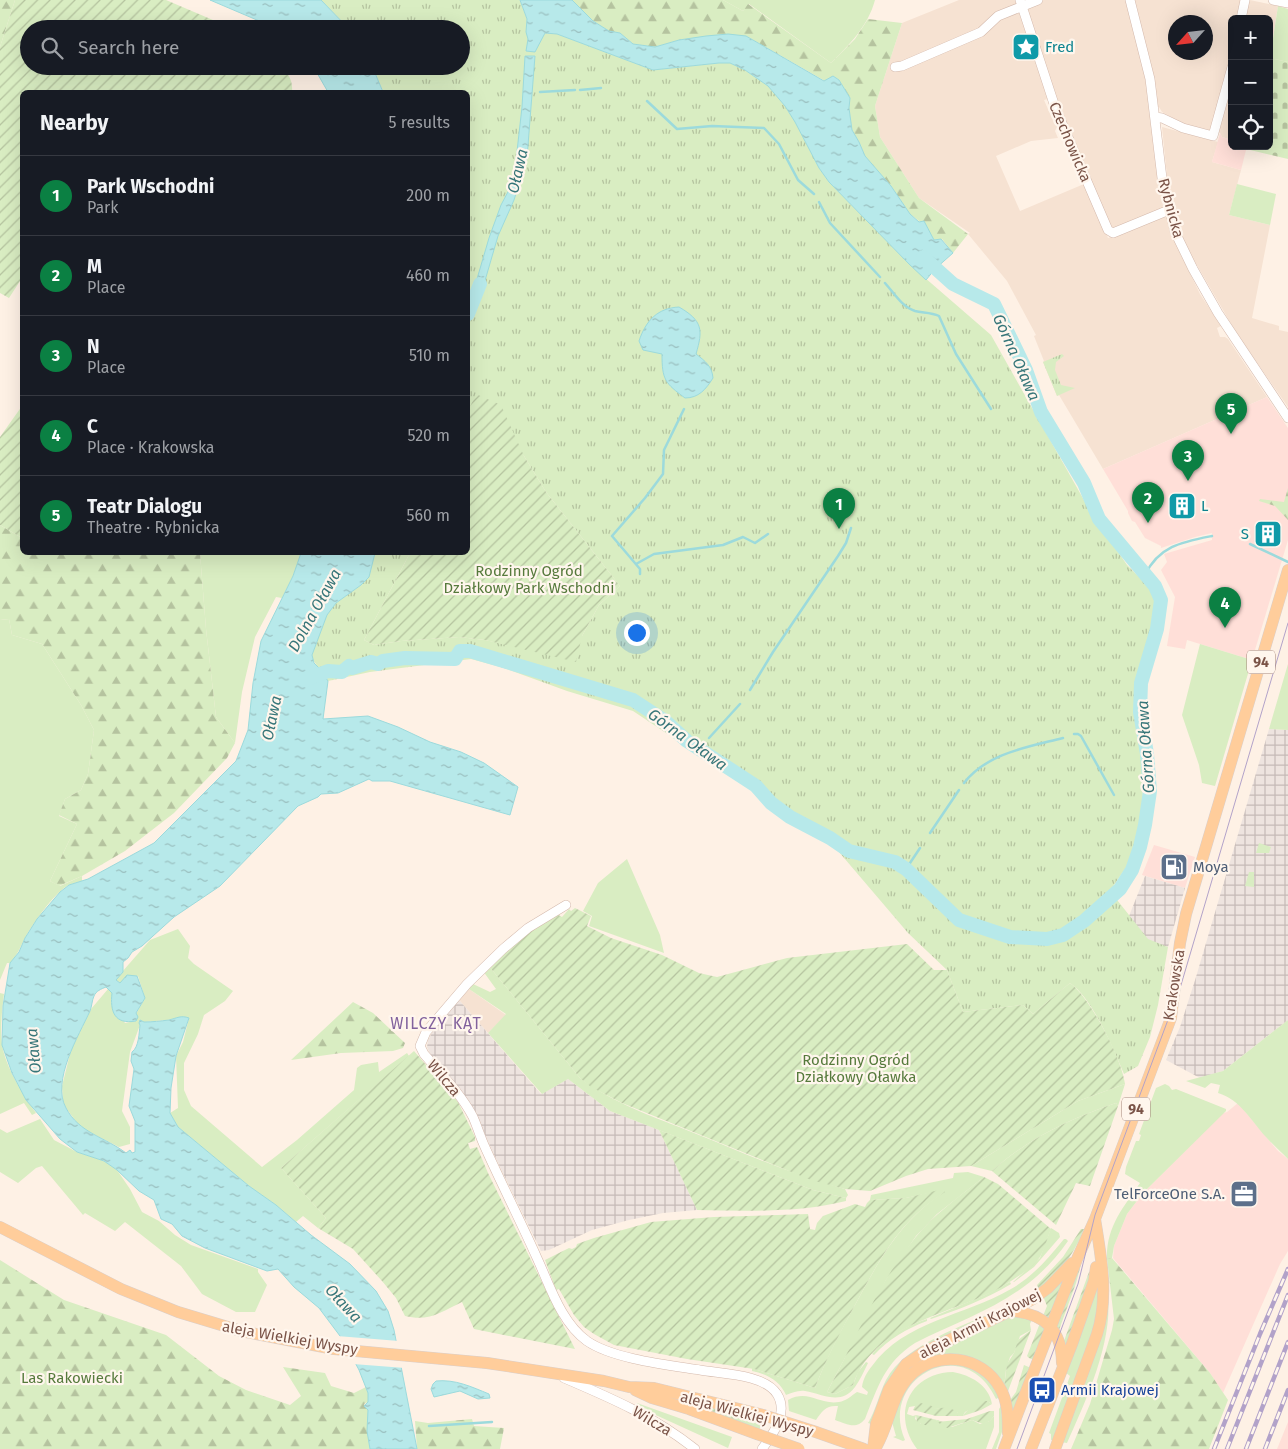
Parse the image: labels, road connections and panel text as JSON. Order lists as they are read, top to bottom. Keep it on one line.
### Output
{"streets":{"main road":["94","Krakowska","aleja Armii Krajowej","aleja Wielkiej Wyspy"],"street":["Czechowicka","Rybnicka","Wilcza"]},"crossings":[["Czechowicka","Rybnicka"],["94","Krakowska"],["Krakowska","aleja Armii Krajowej"],["Wilcza","aleja Wielkiej Wyspy"]],"districts":["WILCZY KĄT"],"water":["Oława","Górna Oława","Dolna Oława"],"parks":["Rodzinny Ogród Działkowy Park Wschodni","Rodzinny Ogród Działkowy Oławka","Las Rakowiecki"],"places":{"place":["Fred"],"building":["L","S"],"fuel station":["Moya"],"office":["TelForceOne S.A."],"bus stop":["Armii Krajowej"]},"north":"bottom left","page":{"map_buttons":["+","−"],"search":"Search here","heading":["Nearby","5 results"],"list":[{"mark":"1","name":"Park Wschodni","note":"Park","value":"200 m"},{"mark":"2","name":"M","note":"Place","value":"460 m"},{"mark":"3","name":"N","note":"Place","value":"510 m"},{"mark":"4","name":"C","note":"Place · Krakowska","value":"520 m"},{"mark":"5","name":"Teatr Dialogu","note":"Theatre · Rybnicka","value":"560 m"}],"pins":["5","3","2","1","4"]}}
